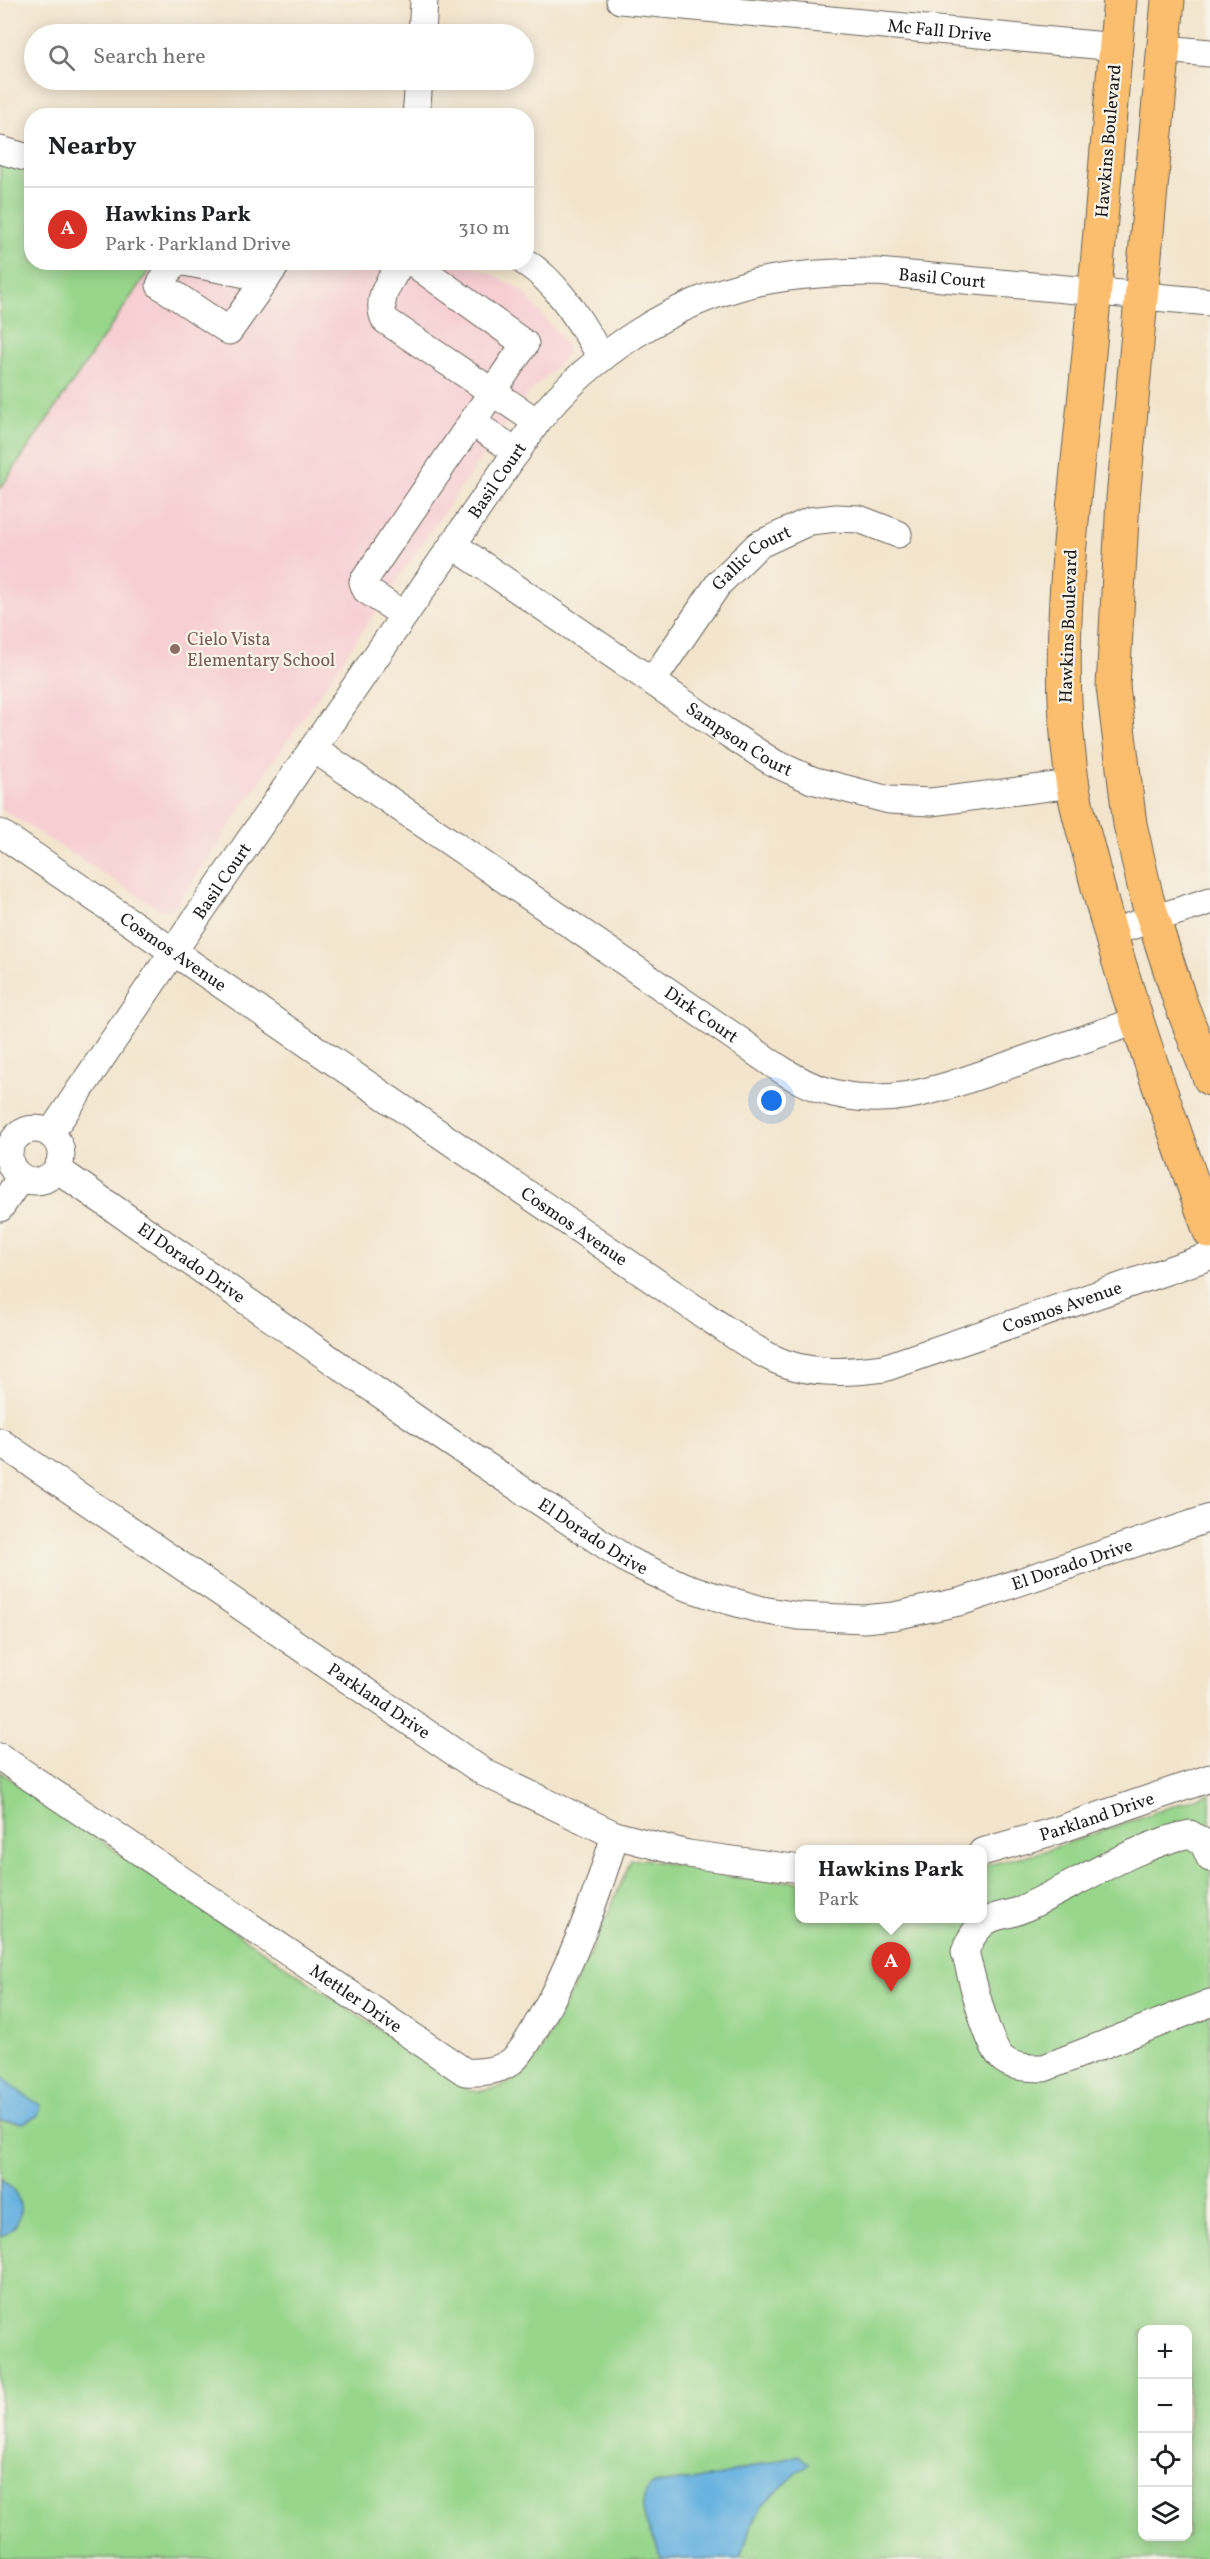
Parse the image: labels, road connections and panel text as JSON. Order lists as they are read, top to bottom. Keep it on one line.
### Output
{"streets":{"main road":["Hawkins Boulevard"],"street":["Mc Fall Drive","Basil Court","Gallic Court","Sampson Court","Cosmos Avenue","Dirk Court","El Dorado Drive","Parkland Drive","Mettler Drive"]},"crossings":[["Mc Fall Drive","Hawkins Boulevard"],["Hawkins Boulevard","Basil Court"],["Hawkins Boulevard","Sampson Court"],["Hawkins Boulevard","Dirk Court"],["Basil Court","Sampson Court"],["Basil Court","Cosmos Avenue"],["Basil Court","Dirk Court"],["Basil Court","El Dorado Drive"],["Gallic Court","Sampson Court"],["Parkland Drive","Mettler Drive"]],"places":["Cielo Vista Elementary School"],"page":{"search":"Search here","heading":"Nearby","list":[{"mark":"A","name":"Hawkins Park","note":"Park · Parkland Drive","value":"310 m"}],"popup":["Hawkins Park","Park"],"pins":"A","map_buttons":["+","−"]}}
